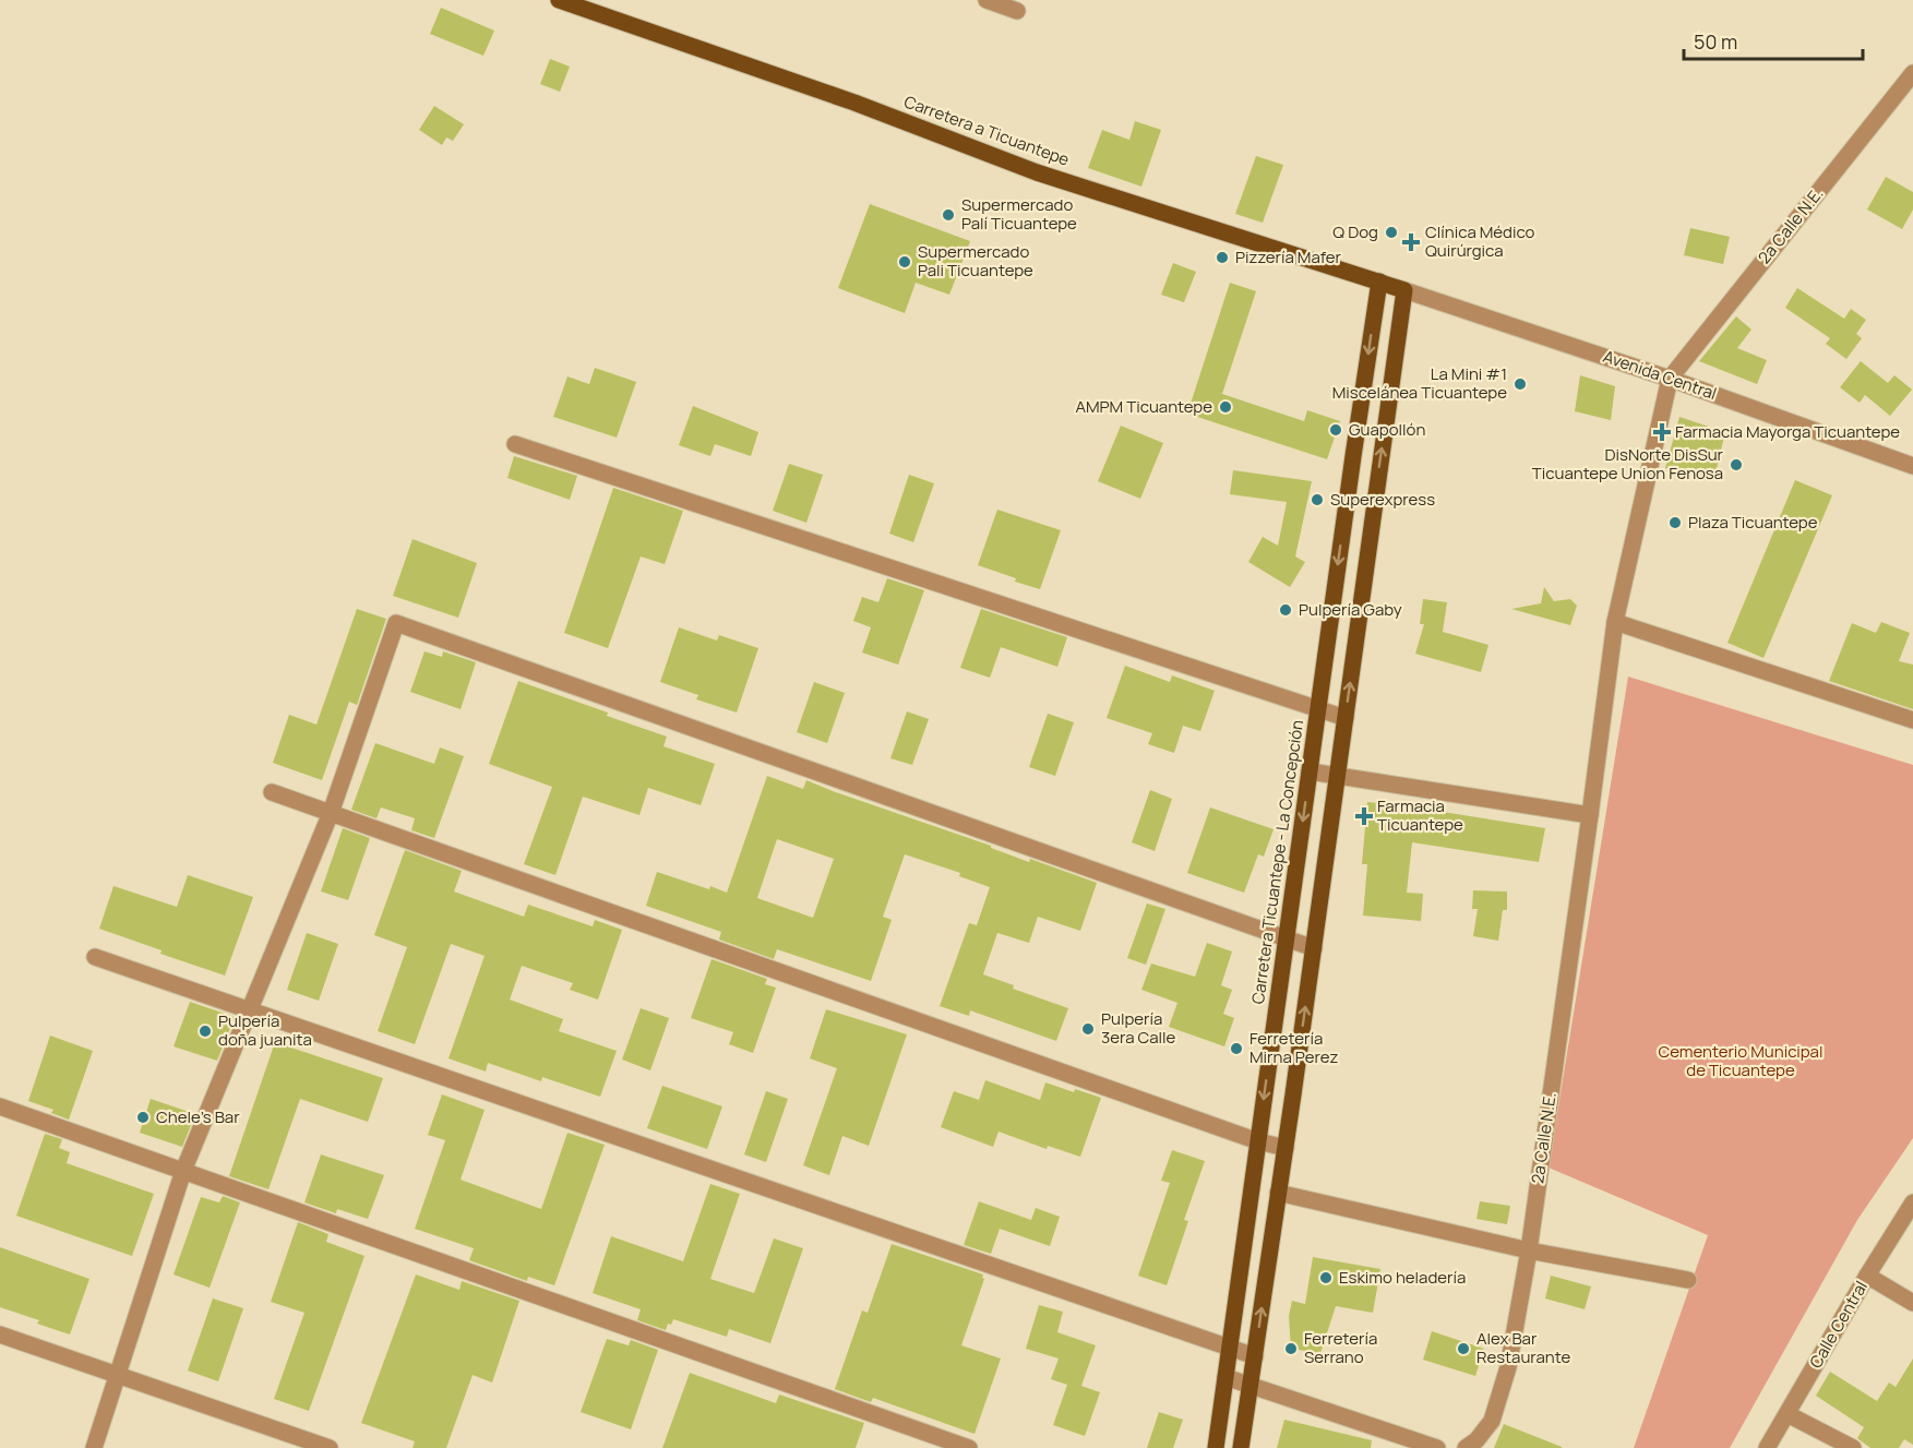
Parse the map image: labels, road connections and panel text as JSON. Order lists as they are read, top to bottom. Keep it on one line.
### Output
{"streets":{"main road":["Carretera a Ticuantepe","Carretera Ticuantepe - La Concepción"],"street":["2a Calle N.E.","Avenida Central","Calle Central"]},"crossings":[["Carretera a Ticuantepe","Avenida Central"],["Carretera a Ticuantepe","Carretera Ticuantepe - La Concepción"],["2a Calle N.E.","Avenida Central"]],"parks":["Cementerio Municipal de Ticuantepe"],"places":{"other":["Supermercado Palí Ticuantepe","Q Dog","Pizzería Mafer","Supermercado Pali Ticuantepe","La Mini #1 Miscelánea Ticuantepe","AMPM Ticuantepe","Guapollón","DisNorte DisSur Ticuantepe Union Fenosa","Superexpress","Plaza Ticuantepe","Pulpería Gaby","Pulpería 3era Calle","Pulpería doña juanita","Ferretería Mirna Perez","Chele's Bar","Eskimo heladería","Ferretería Serrano","Alex Bar Restaurante"],"health":["Clínica Médico Quirúrgica","Farmacia Mayorga Ticuantepe","Farmacia Ticuantepe"]},"scale_bar":"50 m"}
